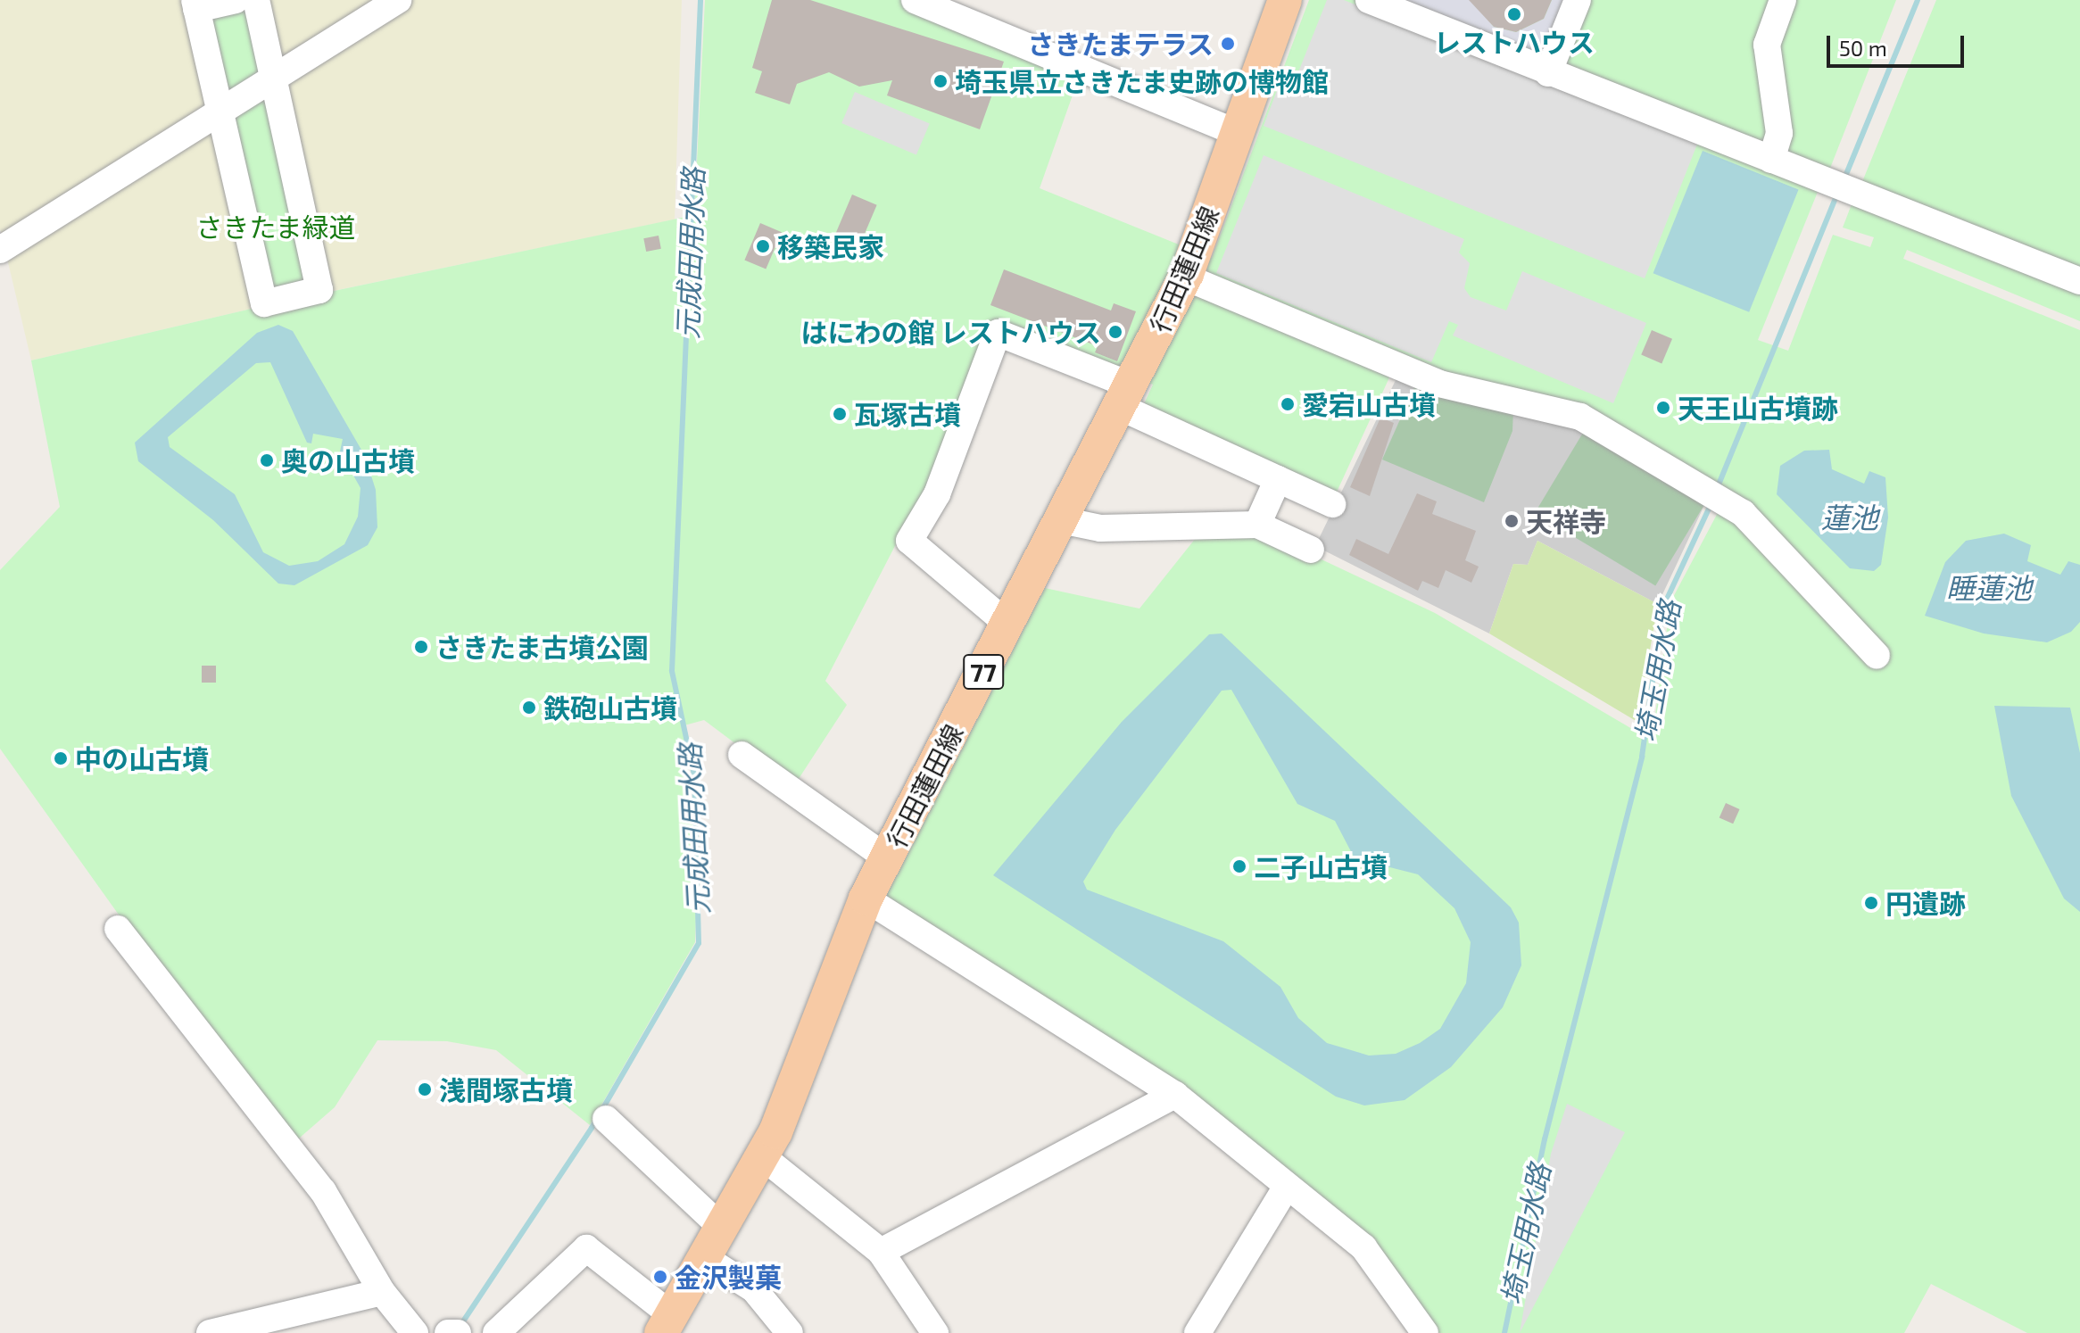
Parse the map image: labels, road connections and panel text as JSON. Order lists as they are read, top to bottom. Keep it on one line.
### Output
{"streets":{"main road":["行田蓮田線","77"]},"water":["元成田用水路","蓮池","睡蓮池","埼玉用水路"],"parks":["さきたま緑道"],"places":["レストハウス","さきたまテラス","埼玉県立さきたま史跡の博物館","移築民家","はにわの館 レストハウス","愛宕山古墳","天王山古墳跡","瓦塚古墳","奥の山古墳","天祥寺","さきたま古墳公園","鉄砲山古墳","中の山古墳","二子山古墳","円遺跡","浅間塚古墳","金沢製菓"],"scale_bar":"50 m"}
